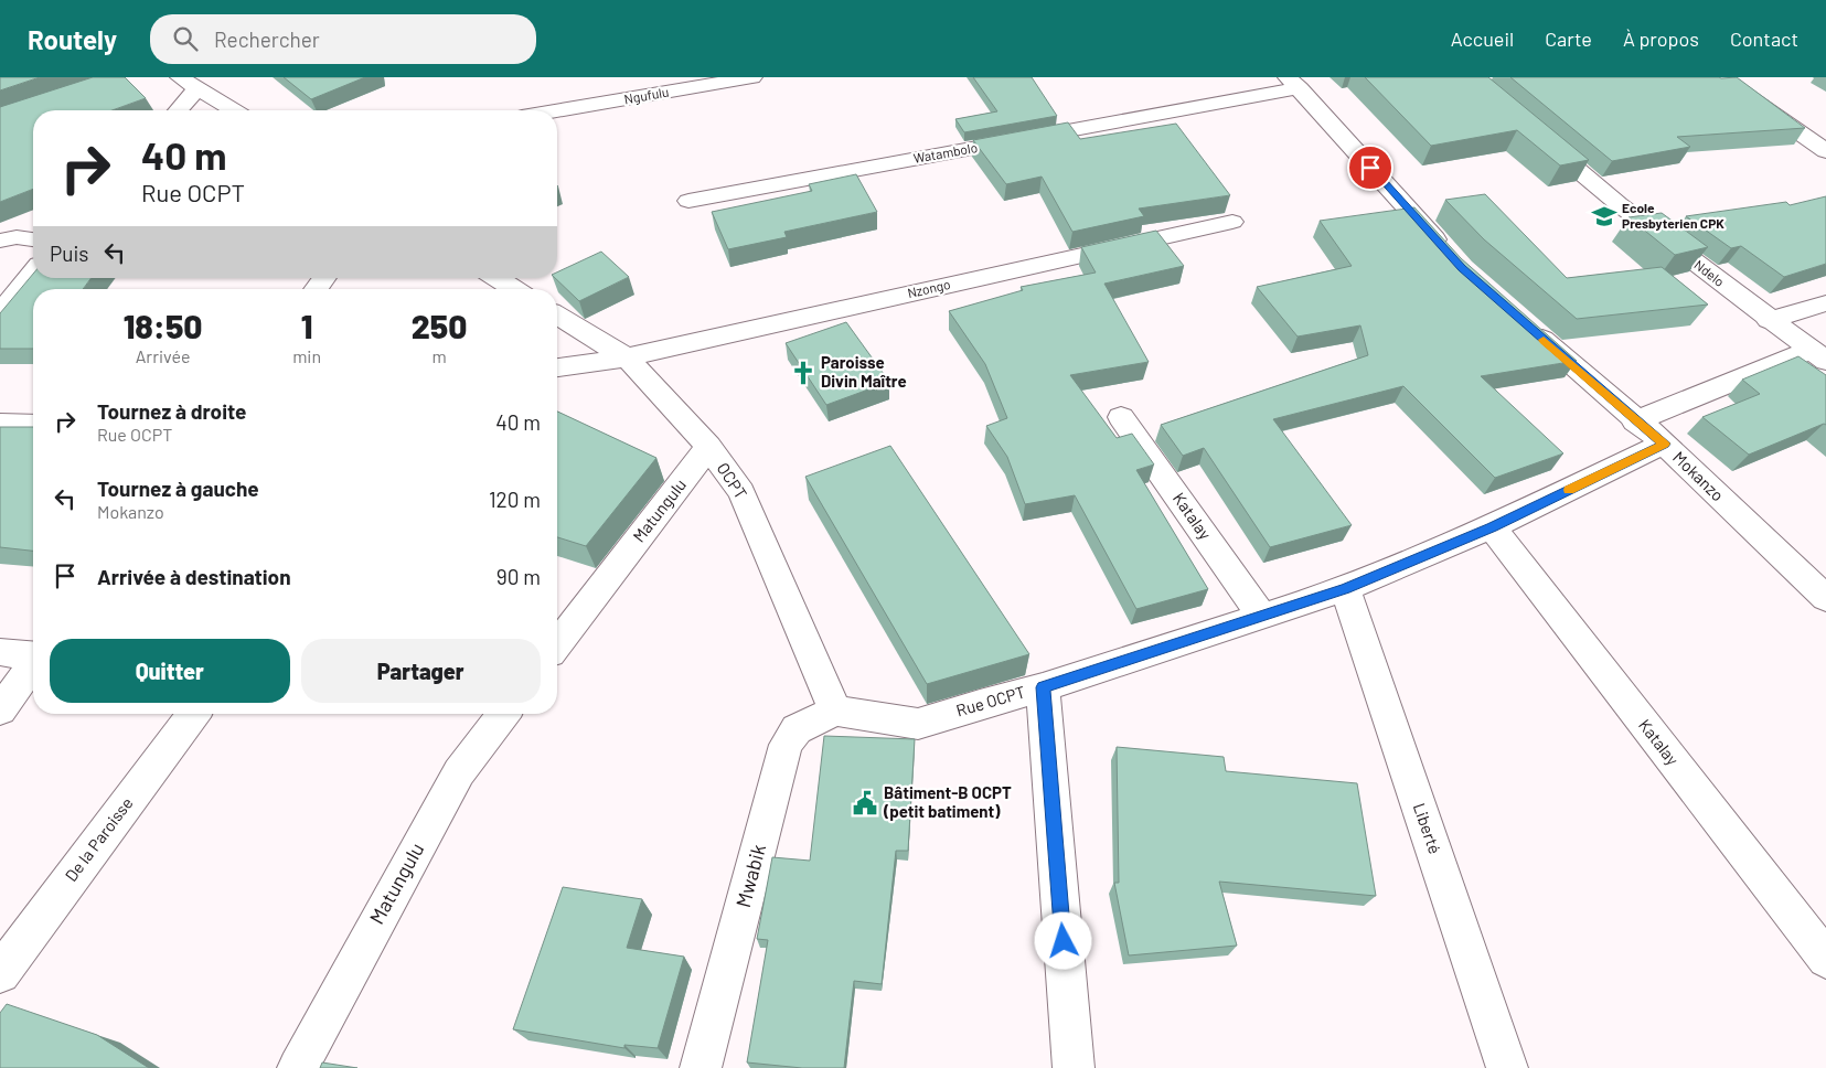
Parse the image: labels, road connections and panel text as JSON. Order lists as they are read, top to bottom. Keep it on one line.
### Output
{"streets":{"street":["Ngufulu","Watambolo","Ndelo","Nzongo","Mokanzo","OCPT","Matungulu","Katalay","Rue OCPT","Liberté","De la Paroisse","Mwabik"]},"crossings":[["Nzongo","OCPT"],["Mokanzo","Rue OCPT"],["OCPT","Matungulu"],["OCPT","Rue OCPT"],["OCPT","Mwabik"],["Katalay","Rue OCPT"],["Rue OCPT","Liberté"],["Rue OCPT","Mwabik"]],"places":{"school or university":["Ecole Presbyterien CPK"],"church":["Paroisse Divin Maître"],"public building":["Bâtiment-B OCPT (petit batiment)"]},"page":{"header":"Routely","search":"Rechercher","nav":["Accueil","Carte","À propos","Contact"],"turn":["40 m","Rue OCPT"],"then":"Puis","eta":["18:50","Arrivée","1","min","250","m"],"list":[{"name":"Tournez à droite","note":"Rue OCPT","value":"40 m"},{"name":"Tournez à gauche","note":"Mokanzo","value":"120 m"},{"name":"Arrivée à destination","value":"90 m"}],"buttons":["Quitter","Partager"]}}
